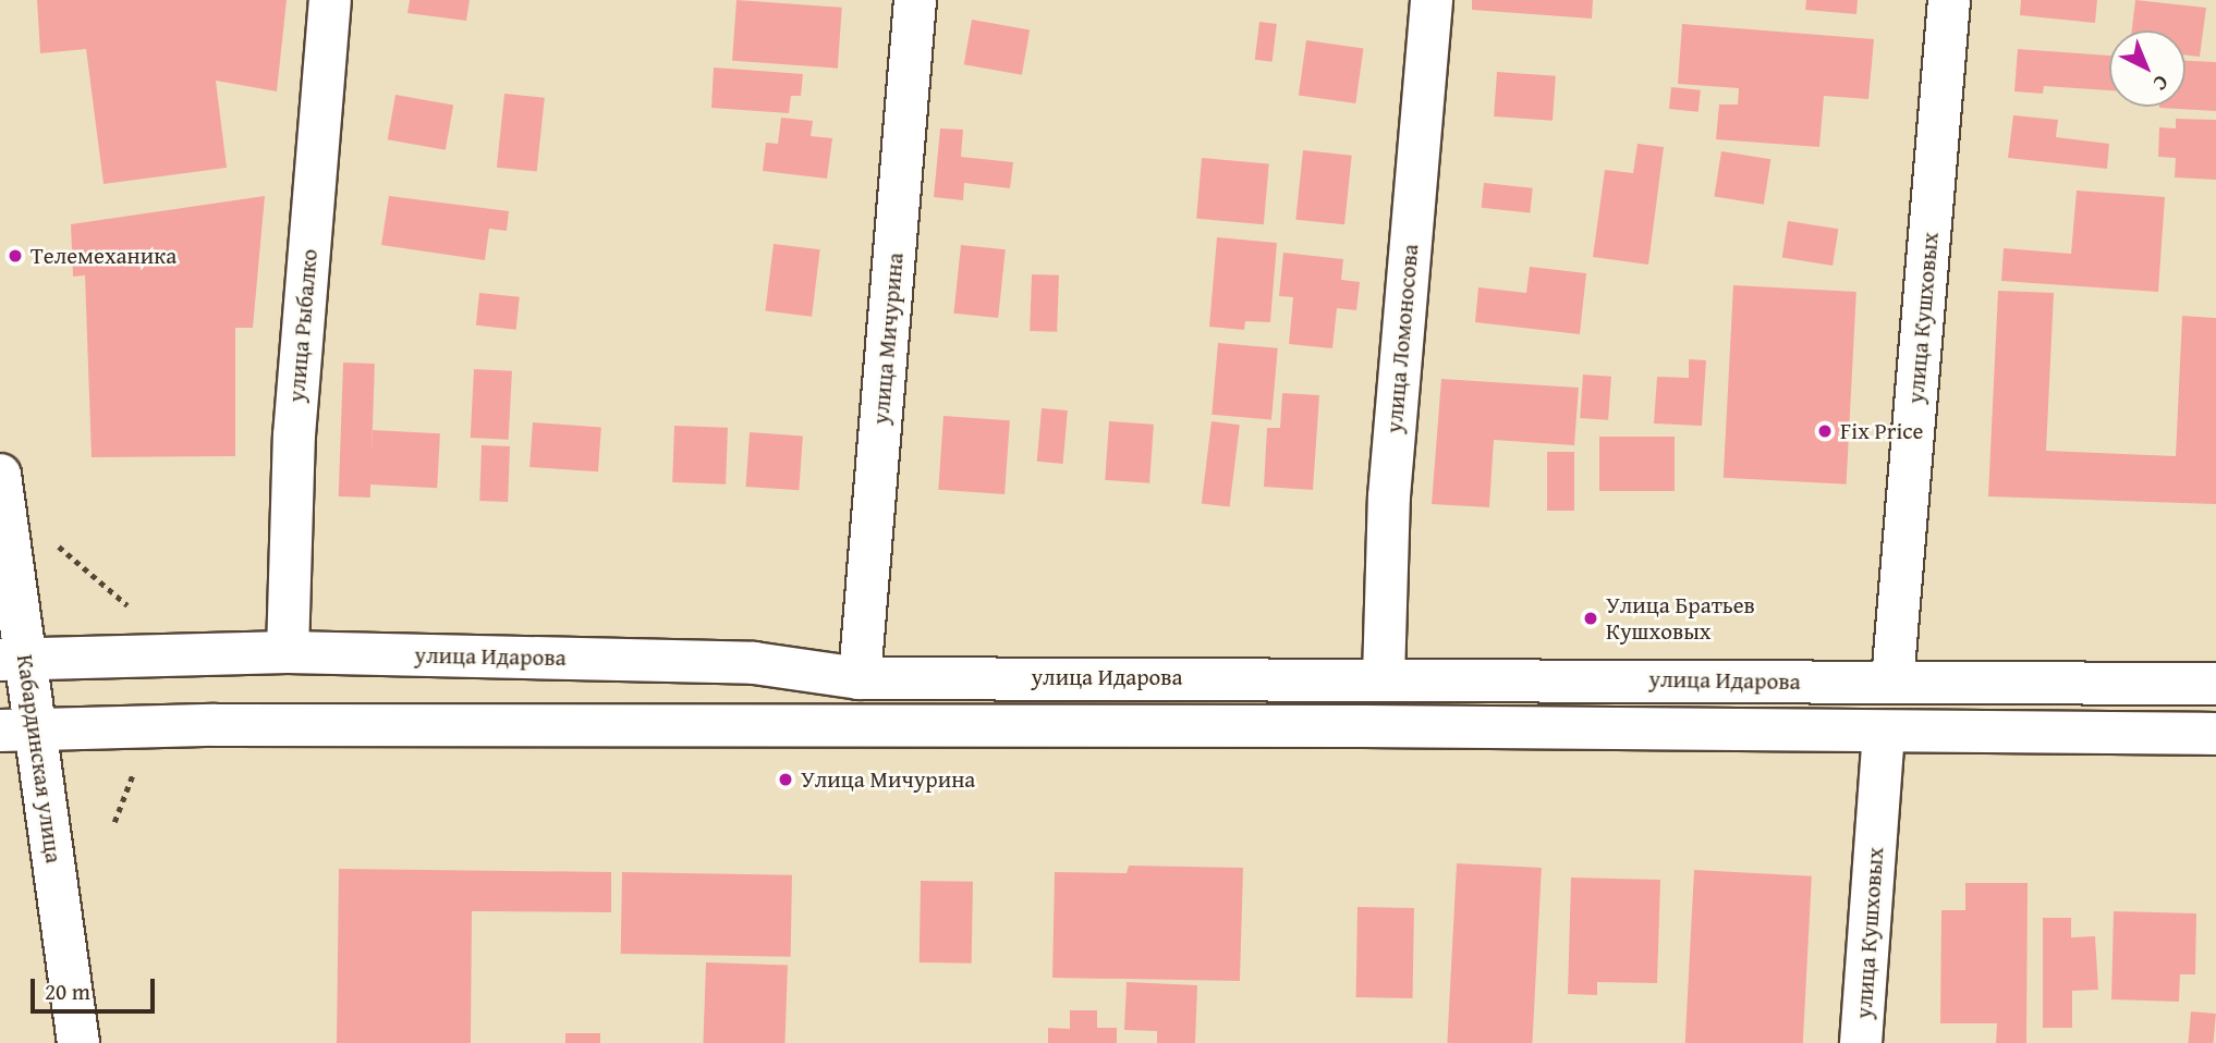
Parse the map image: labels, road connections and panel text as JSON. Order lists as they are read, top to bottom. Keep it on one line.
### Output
{"streets":{"main road":["улица Кушховых","улица Рыбалко","улица Мичурина","улица Ломоносова","улица Идарова","Кабардинская улица"]},"crossings":[["улица Кушховых","улица Идарова"],["улица Рыбалко","улица Идарова"],["улица Мичурина","улица Идарова"],["улица Ломоносова","улица Идарова"],["улица Идарова","Кабардинская улица"]],"places":["Телемеханика","Fix Price","Улица Братьев Кушховых","Улица Мичурина"],"scale_bar":"20 m","north":"bottom right"}
